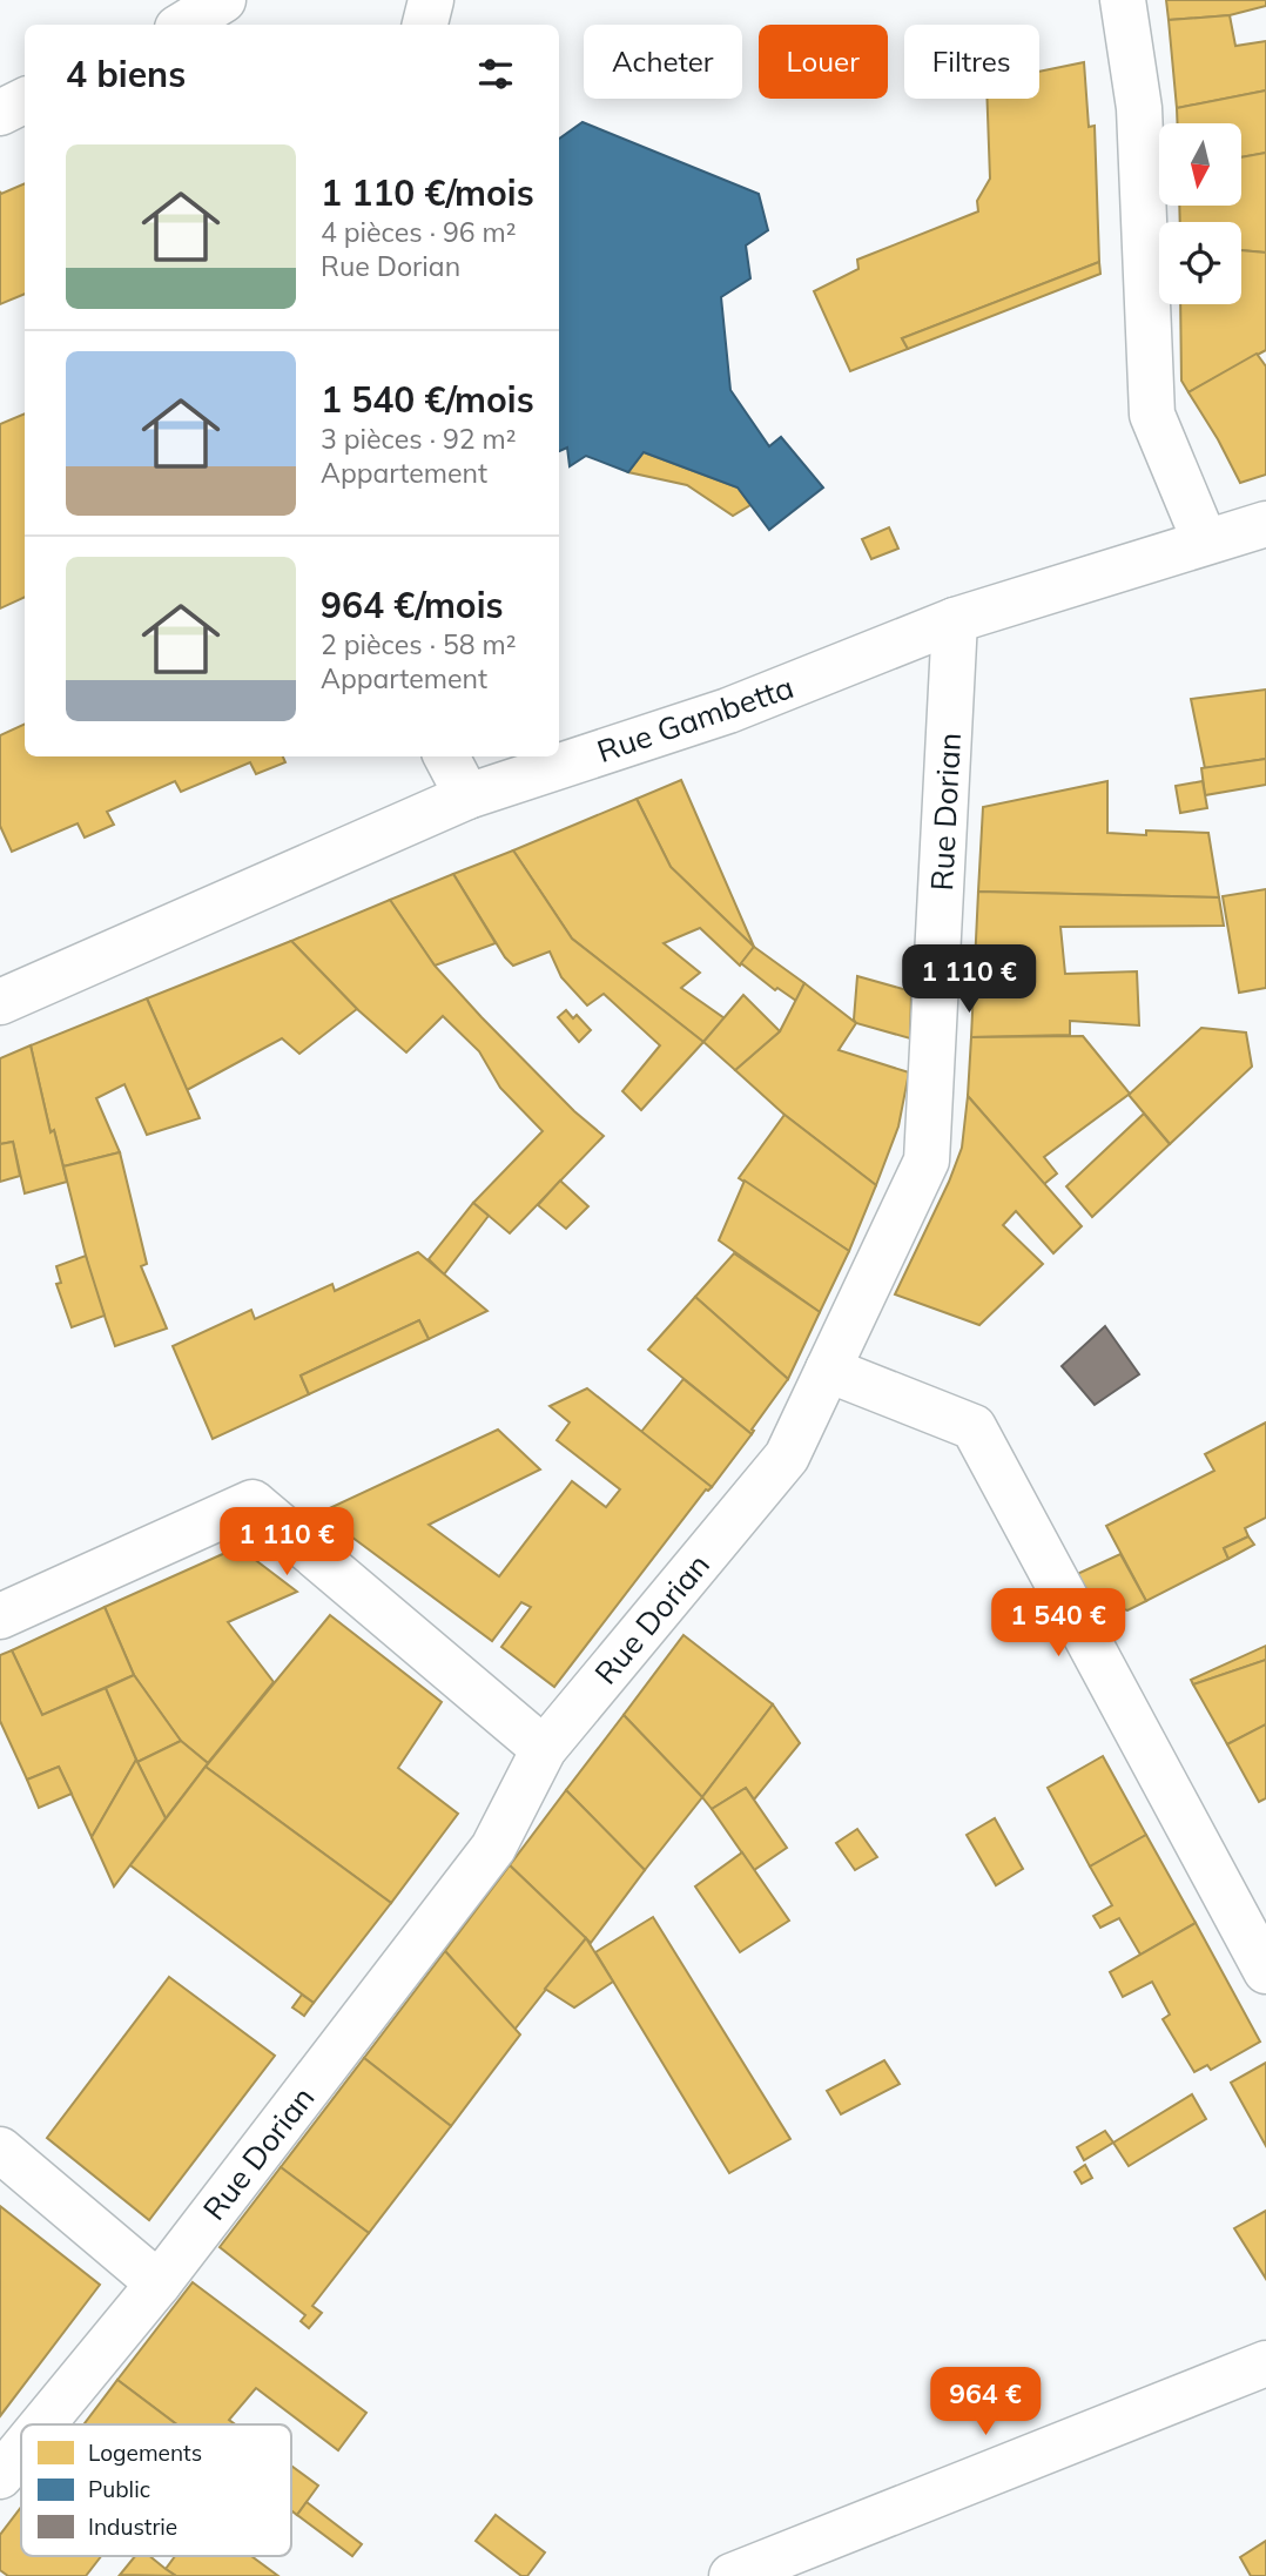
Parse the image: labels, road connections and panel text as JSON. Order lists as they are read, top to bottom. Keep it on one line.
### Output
{"streets":{"street":["Rue Gambetta","Rue Dorian"]},"crossings":[["Rue Gambetta","Rue Dorian"]],"legend":["Logements","Public","Industrie"],"north":"bottom","page":{"chip":["Acheter","Louer","Filtres"],"heading":"4 biens","list":[{"name":"1 110 €/mois","note":"4 pièces · 96 m² · Rue Dorian"},{"name":"1 540 €/mois","note":"3 pièces · 92 m² · Appartement"},{"name":"964 €/mois","note":"2 pièces · 58 m² · Appartement"}],"price":["1 110 €","1 110 €","1 540 €","964 €"]}}
